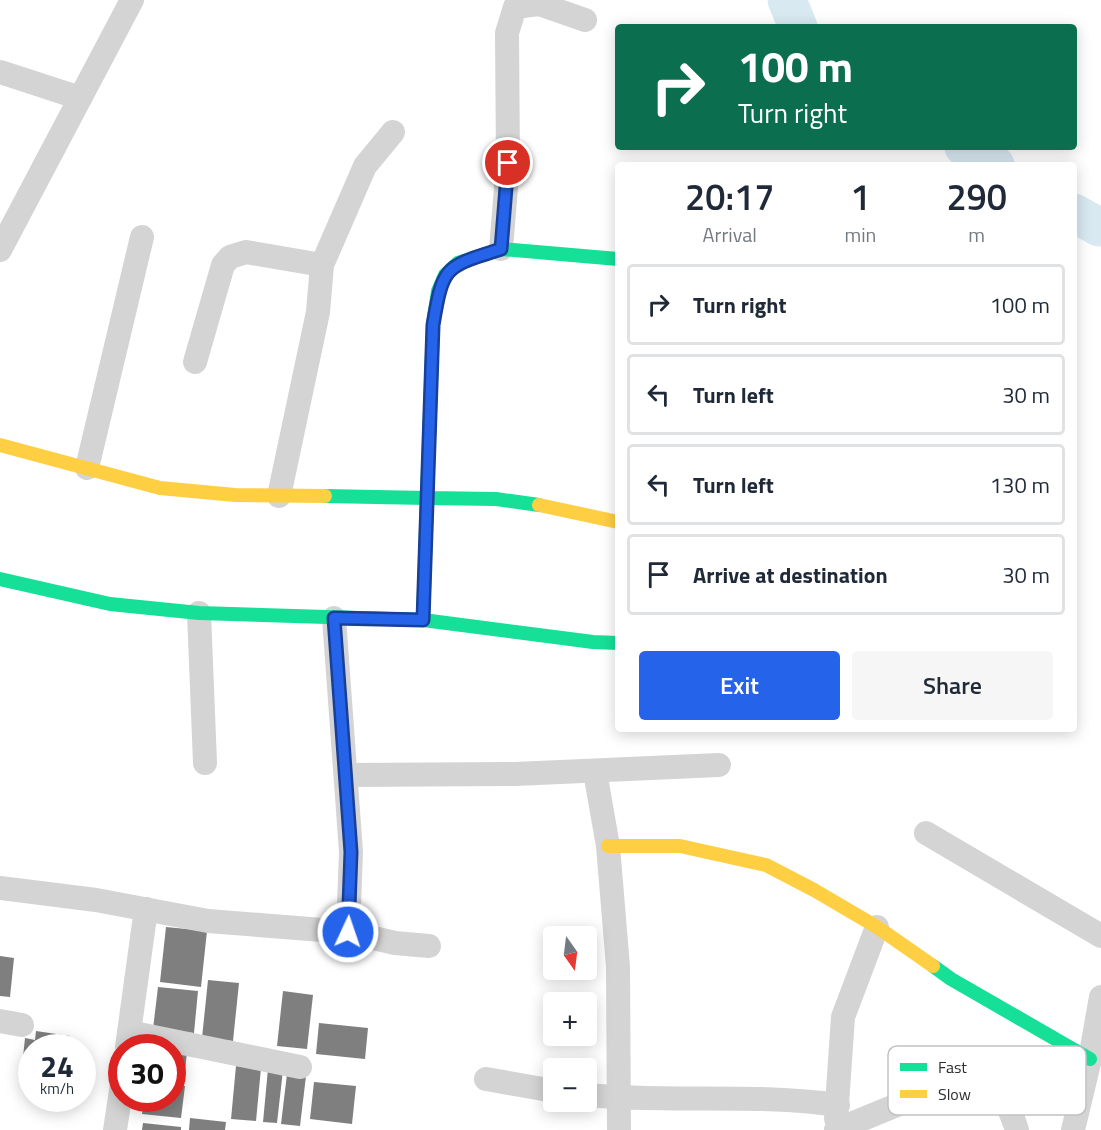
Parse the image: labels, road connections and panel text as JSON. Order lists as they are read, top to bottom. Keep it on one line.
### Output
{"legend":["Fast","Slow"],"north":"bottom","page":{"turn":["100 m","Turn right"],"eta":["20:17","Arrival","1","min","290","m"],"list":[{"name":"Turn right","value":"100 m"},{"name":"Turn left","value":"30 m"},{"name":"Turn left","value":"130 m"},{"name":"Arrive at destination","value":"30 m"}],"buttons":["Exit","Share"],"map_buttons":["+","−"],"speed":"24 km/h","limit":"30"}}
